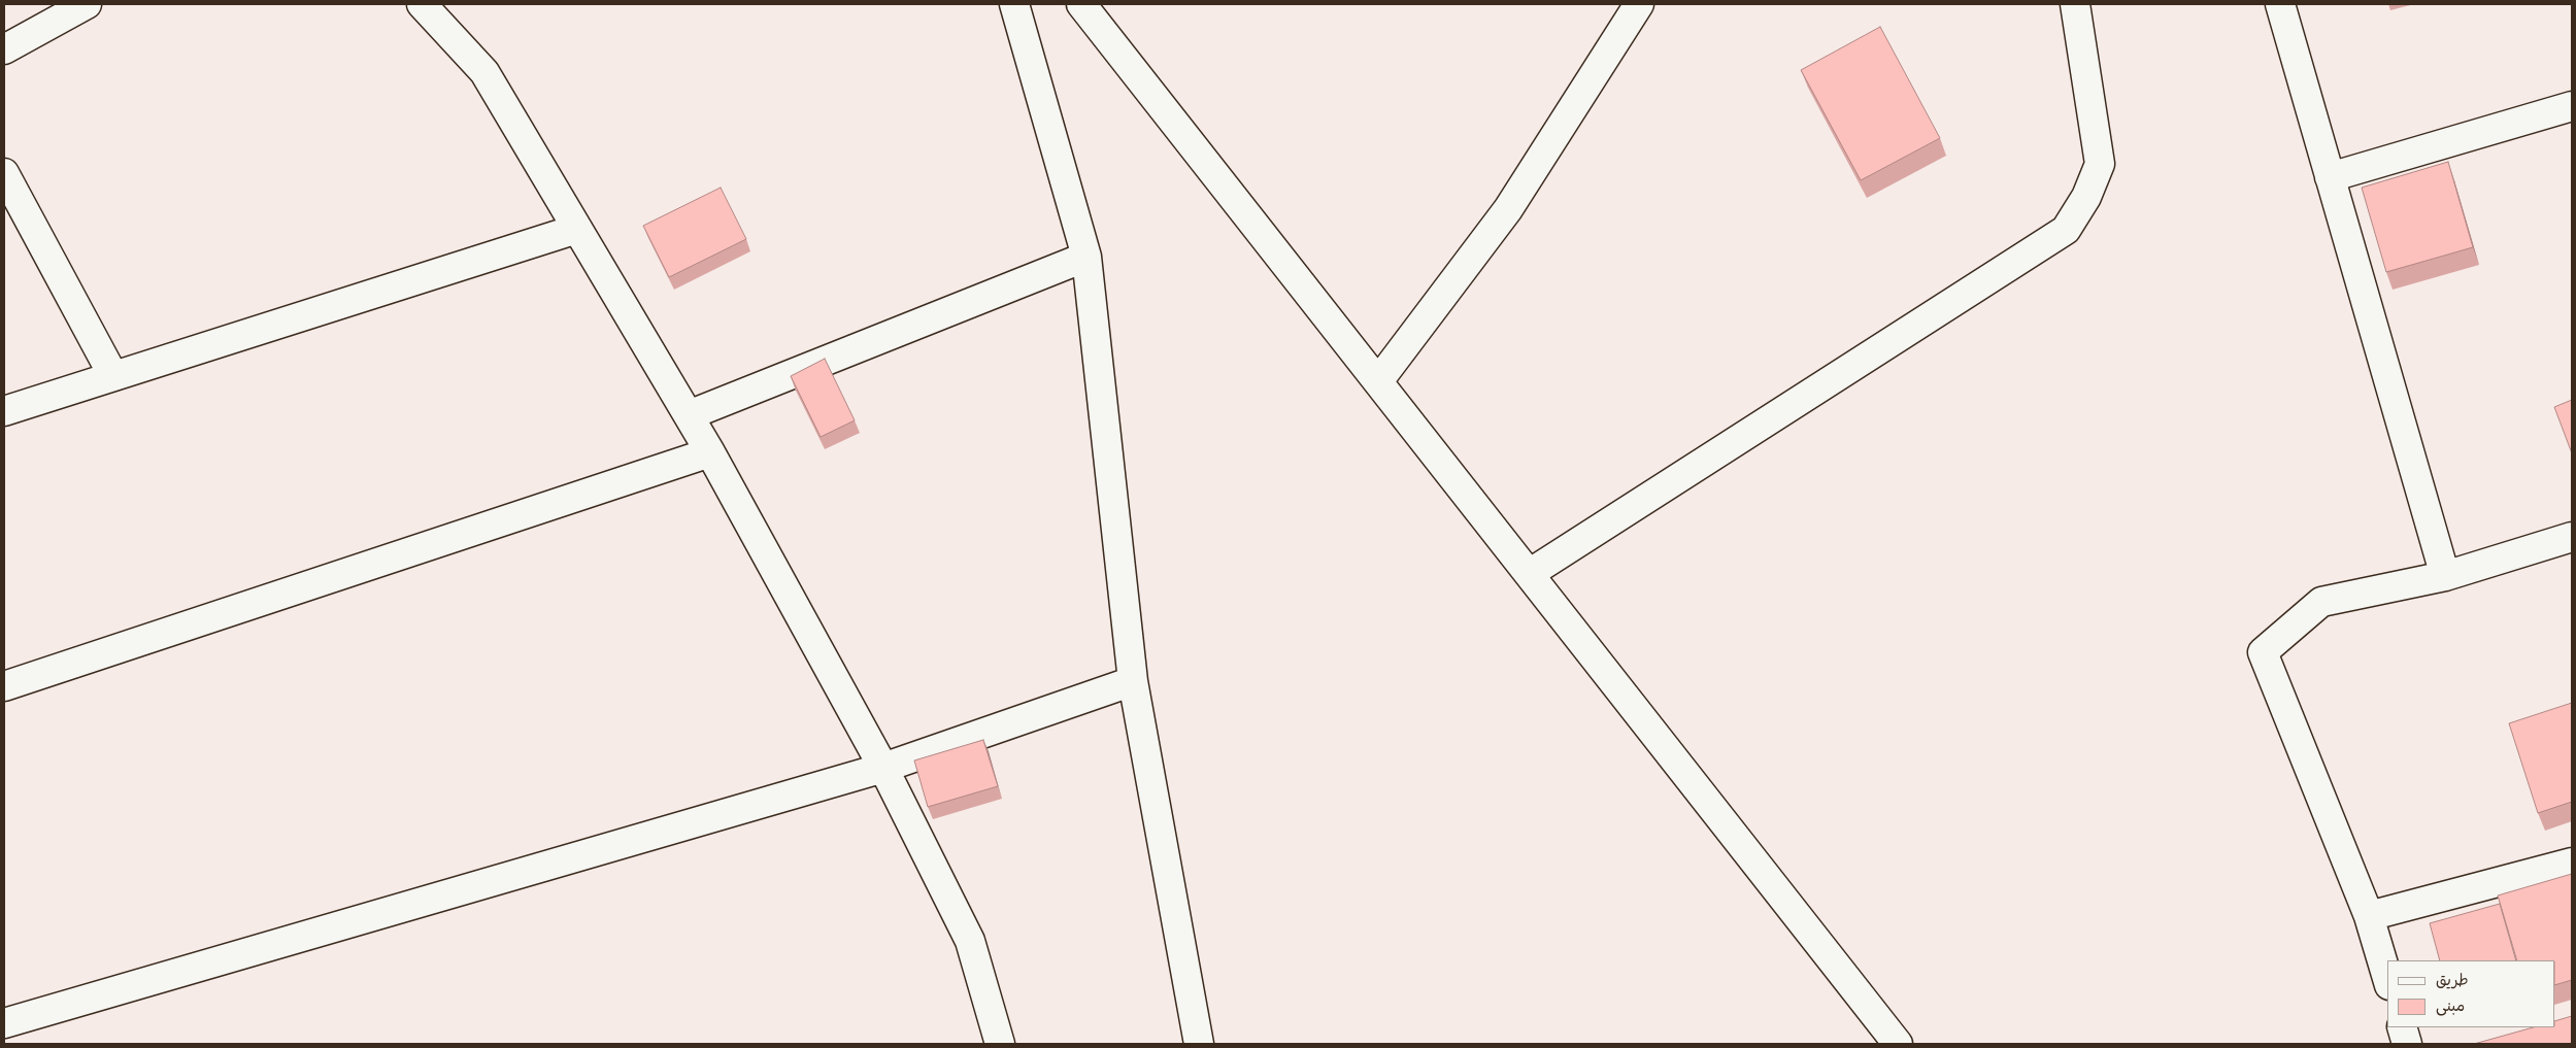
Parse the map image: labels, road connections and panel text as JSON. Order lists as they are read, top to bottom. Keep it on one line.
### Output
{"legend":["طريق","مبنى"]}
